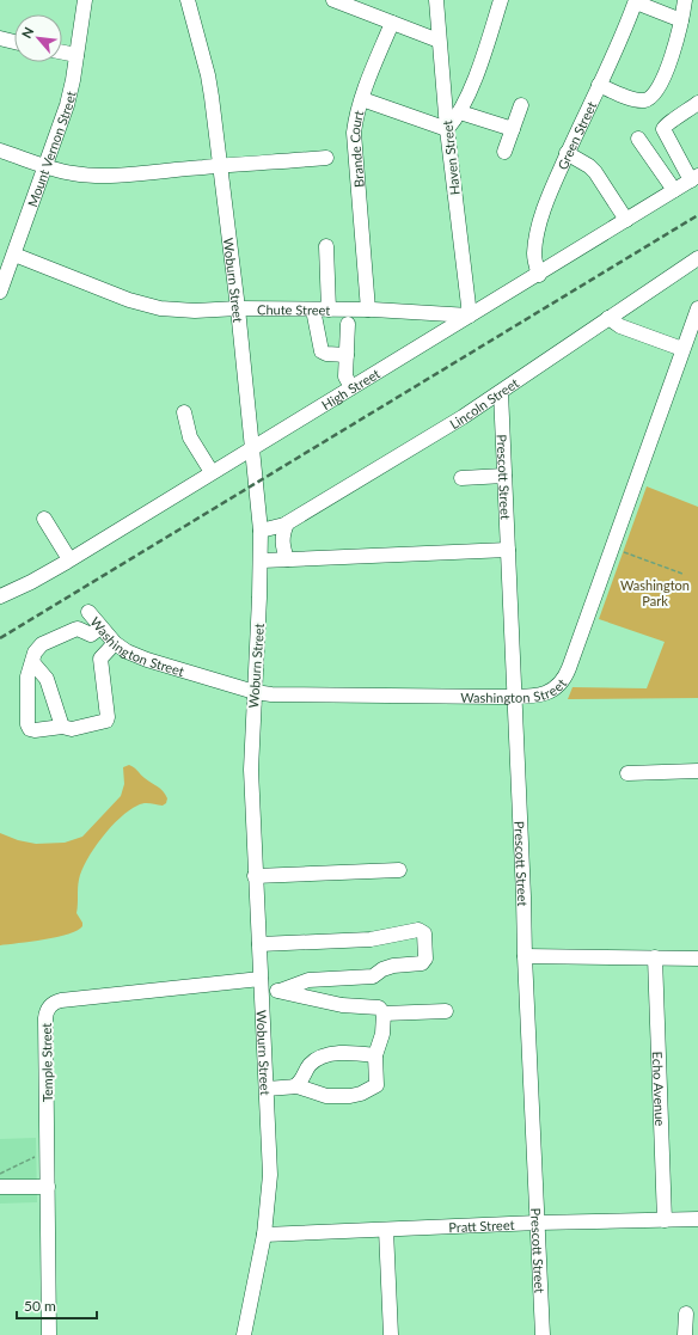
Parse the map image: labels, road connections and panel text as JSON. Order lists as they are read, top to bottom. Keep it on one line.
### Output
{"streets":{"street":["Green Street","Mount Vernon Street","Brande Court","Haven Street","Woburn Street","Chute Street","High Street","Lincoln Street","Prescott Street","Washington Street","Temple Street","Echo Avenue","Pratt Street"]},"crossings":[["Green Street","High Street"],["Mount Vernon Street","Chute Street"],["Brande Court","Chute Street"],["Haven Street","Chute Street"],["Haven Street","High Street"],["Woburn Street","Chute Street"],["Woburn Street","High Street"],["Woburn Street","Lincoln Street"],["Woburn Street","Washington Street"],["Woburn Street","Temple Street"],["Woburn Street","Pratt Street"],["Chute Street","High Street"],["Lincoln Street","Prescott Street"],["Prescott Street","Washington Street"],["Prescott Street","Pratt Street"],["Echo Avenue","Pratt Street"]],"parks":["Washington Park"],"scale_bar":"50 m","north":"top left"}
